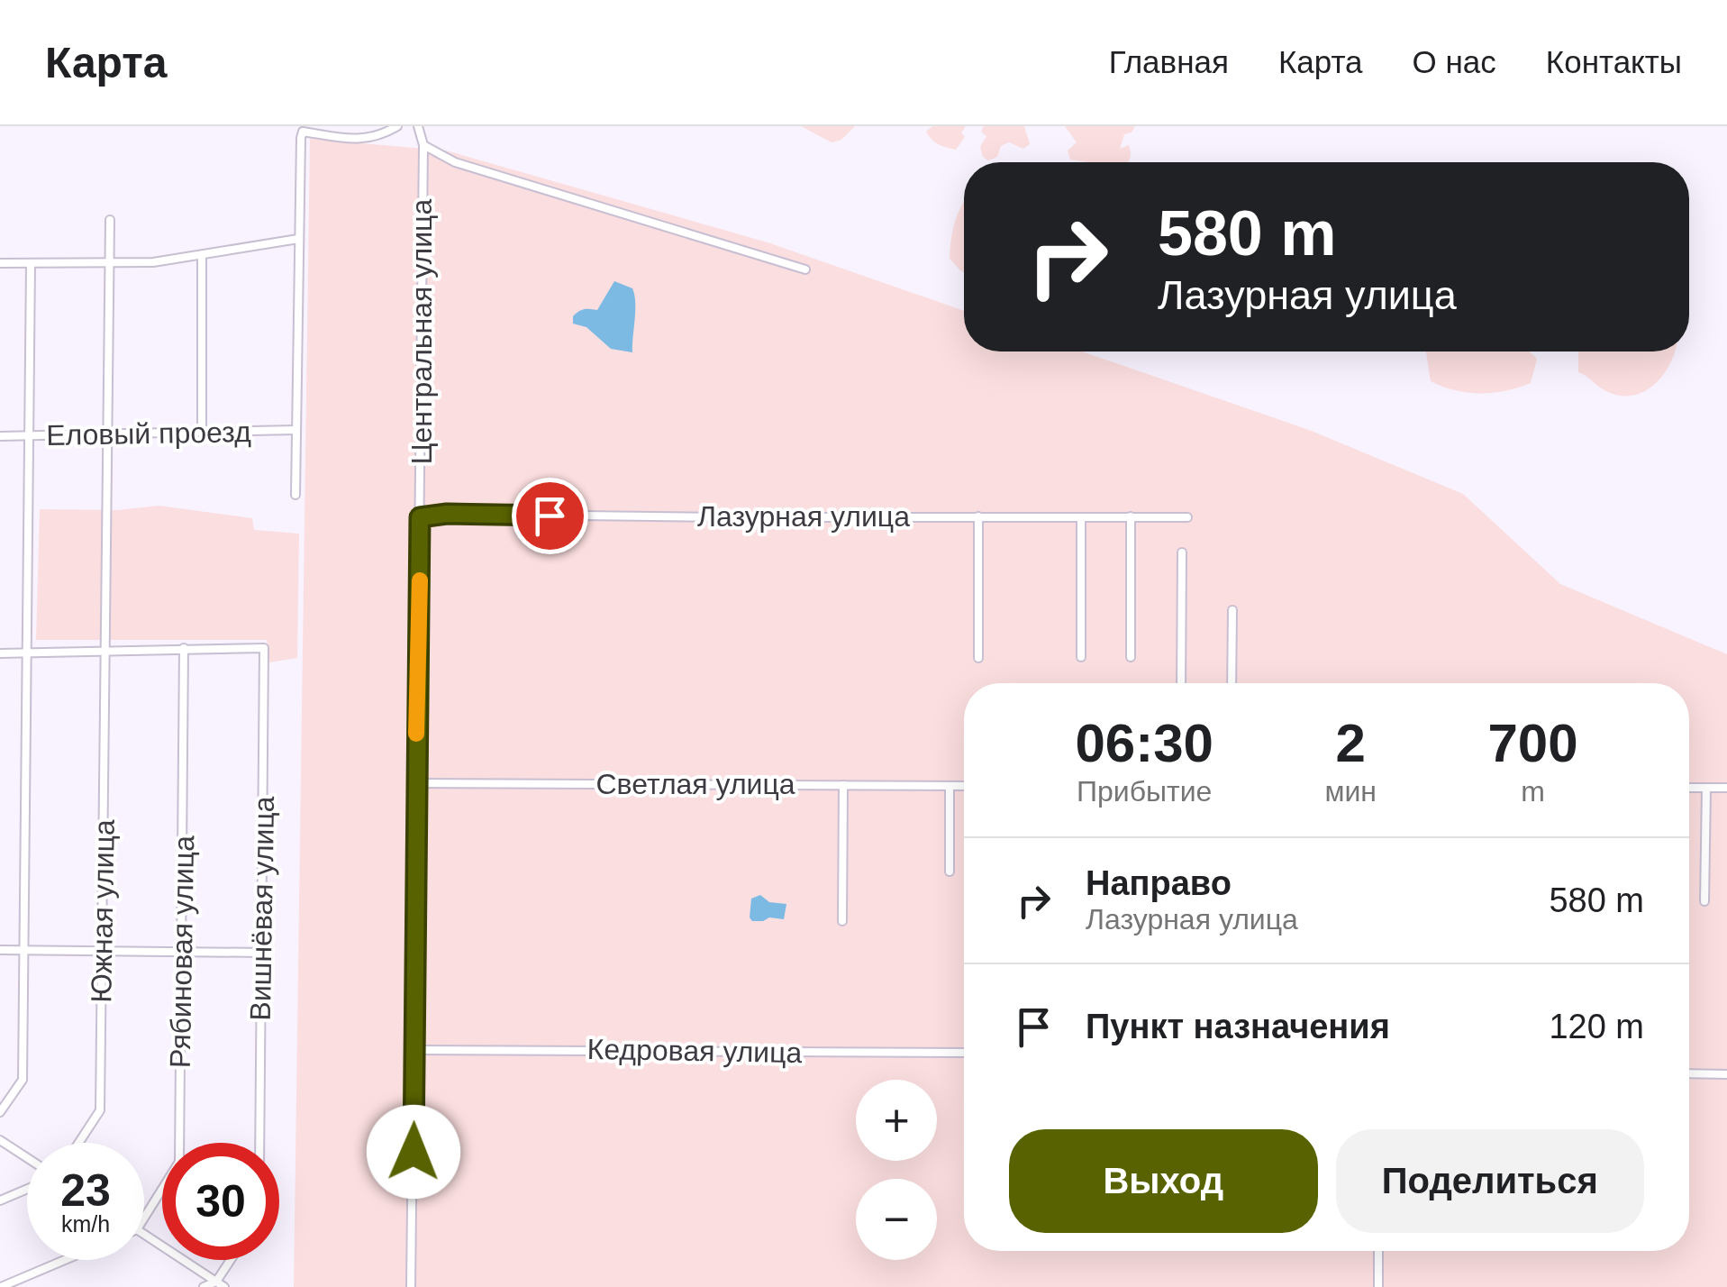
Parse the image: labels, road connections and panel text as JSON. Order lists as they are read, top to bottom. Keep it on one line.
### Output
{"streets":{"street":["Центральная улица","Еловый проезд","Лазурная улица","Светлая улица","Вишнёвая улица","Южная улица","Рябиновая улица","Кедровая улица"]},"crossings":[["Центральная улица","Лазурная улица"],["Центральная улица","Светлая улица"],["Центральная улица","Кедровая улица"],["Еловый проезд","Южная улица"],["Вишнёвая улица","Рябиновая улица"]],"page":{"header":"Карта","nav":["Главная","Карта","О нас","Контакты"],"turn":["580 m","Лазурная улица"],"eta":["06:30","Прибытие","2","мин","700","m"],"list":[{"name":"Направо","note":"Лазурная улица","value":"580 m"},{"name":"Пункт назначения","value":"120 m"}],"map_buttons":["+","−"],"buttons":["Выход","Поделиться"],"speed":"23 km/h","limit":"30"}}
